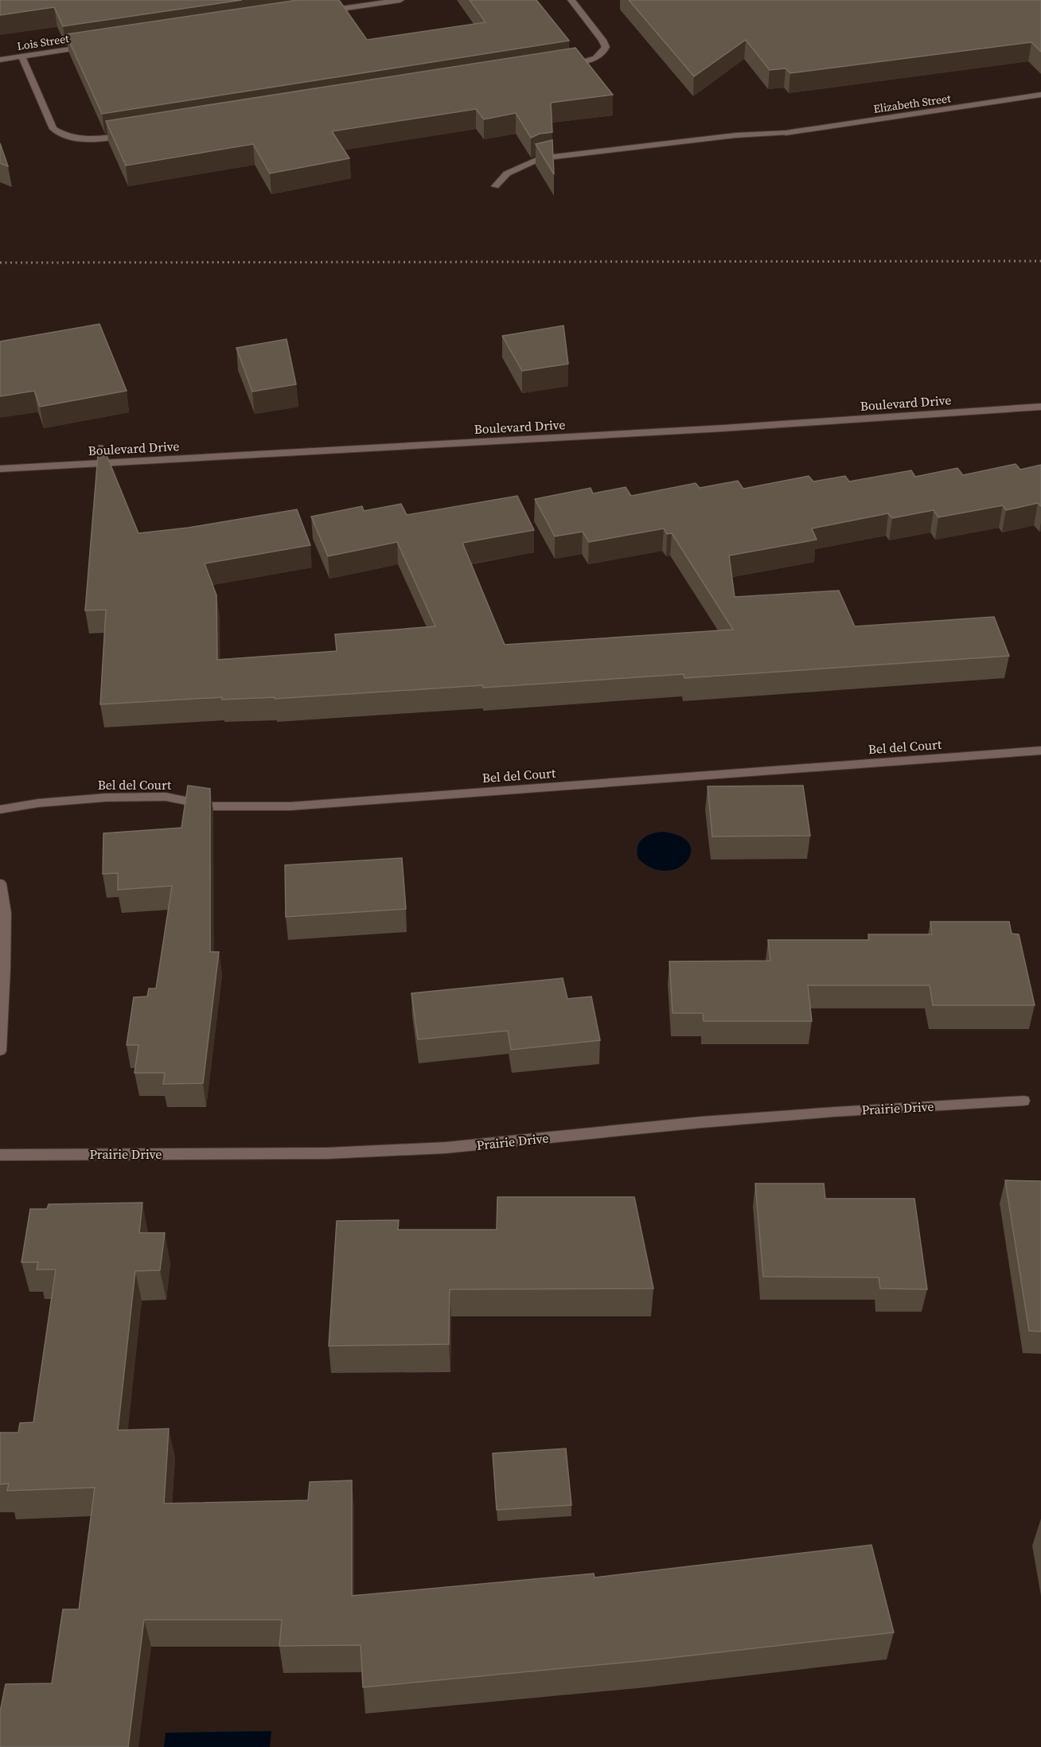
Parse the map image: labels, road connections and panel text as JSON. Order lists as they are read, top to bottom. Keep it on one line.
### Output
{"streets":{"street":["Lois Street","Elizabeth Street","Boulevard Drive","Bel del Court","Prairie Drive"]}}
